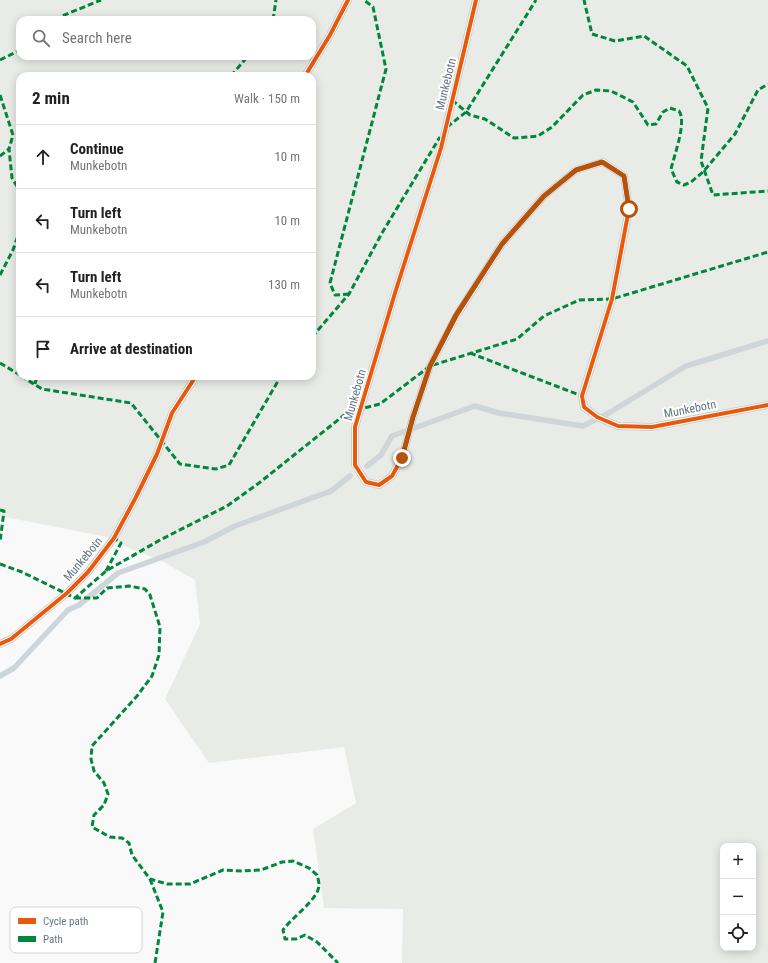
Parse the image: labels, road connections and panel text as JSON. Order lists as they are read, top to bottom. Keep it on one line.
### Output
{"streets":{"lane":["Munkebotn"]},"legend":["Cycle path","Path"],"page":{"search":"Search here","heading":["2 min","Walk · 150 m"],"list":[["Continue","Munkebotn","10 m"],["Turn left","Munkebotn","10 m"],["Turn left","Munkebotn","130 m"],"Arrive at destination"],"map_buttons":["+","−"]}}
